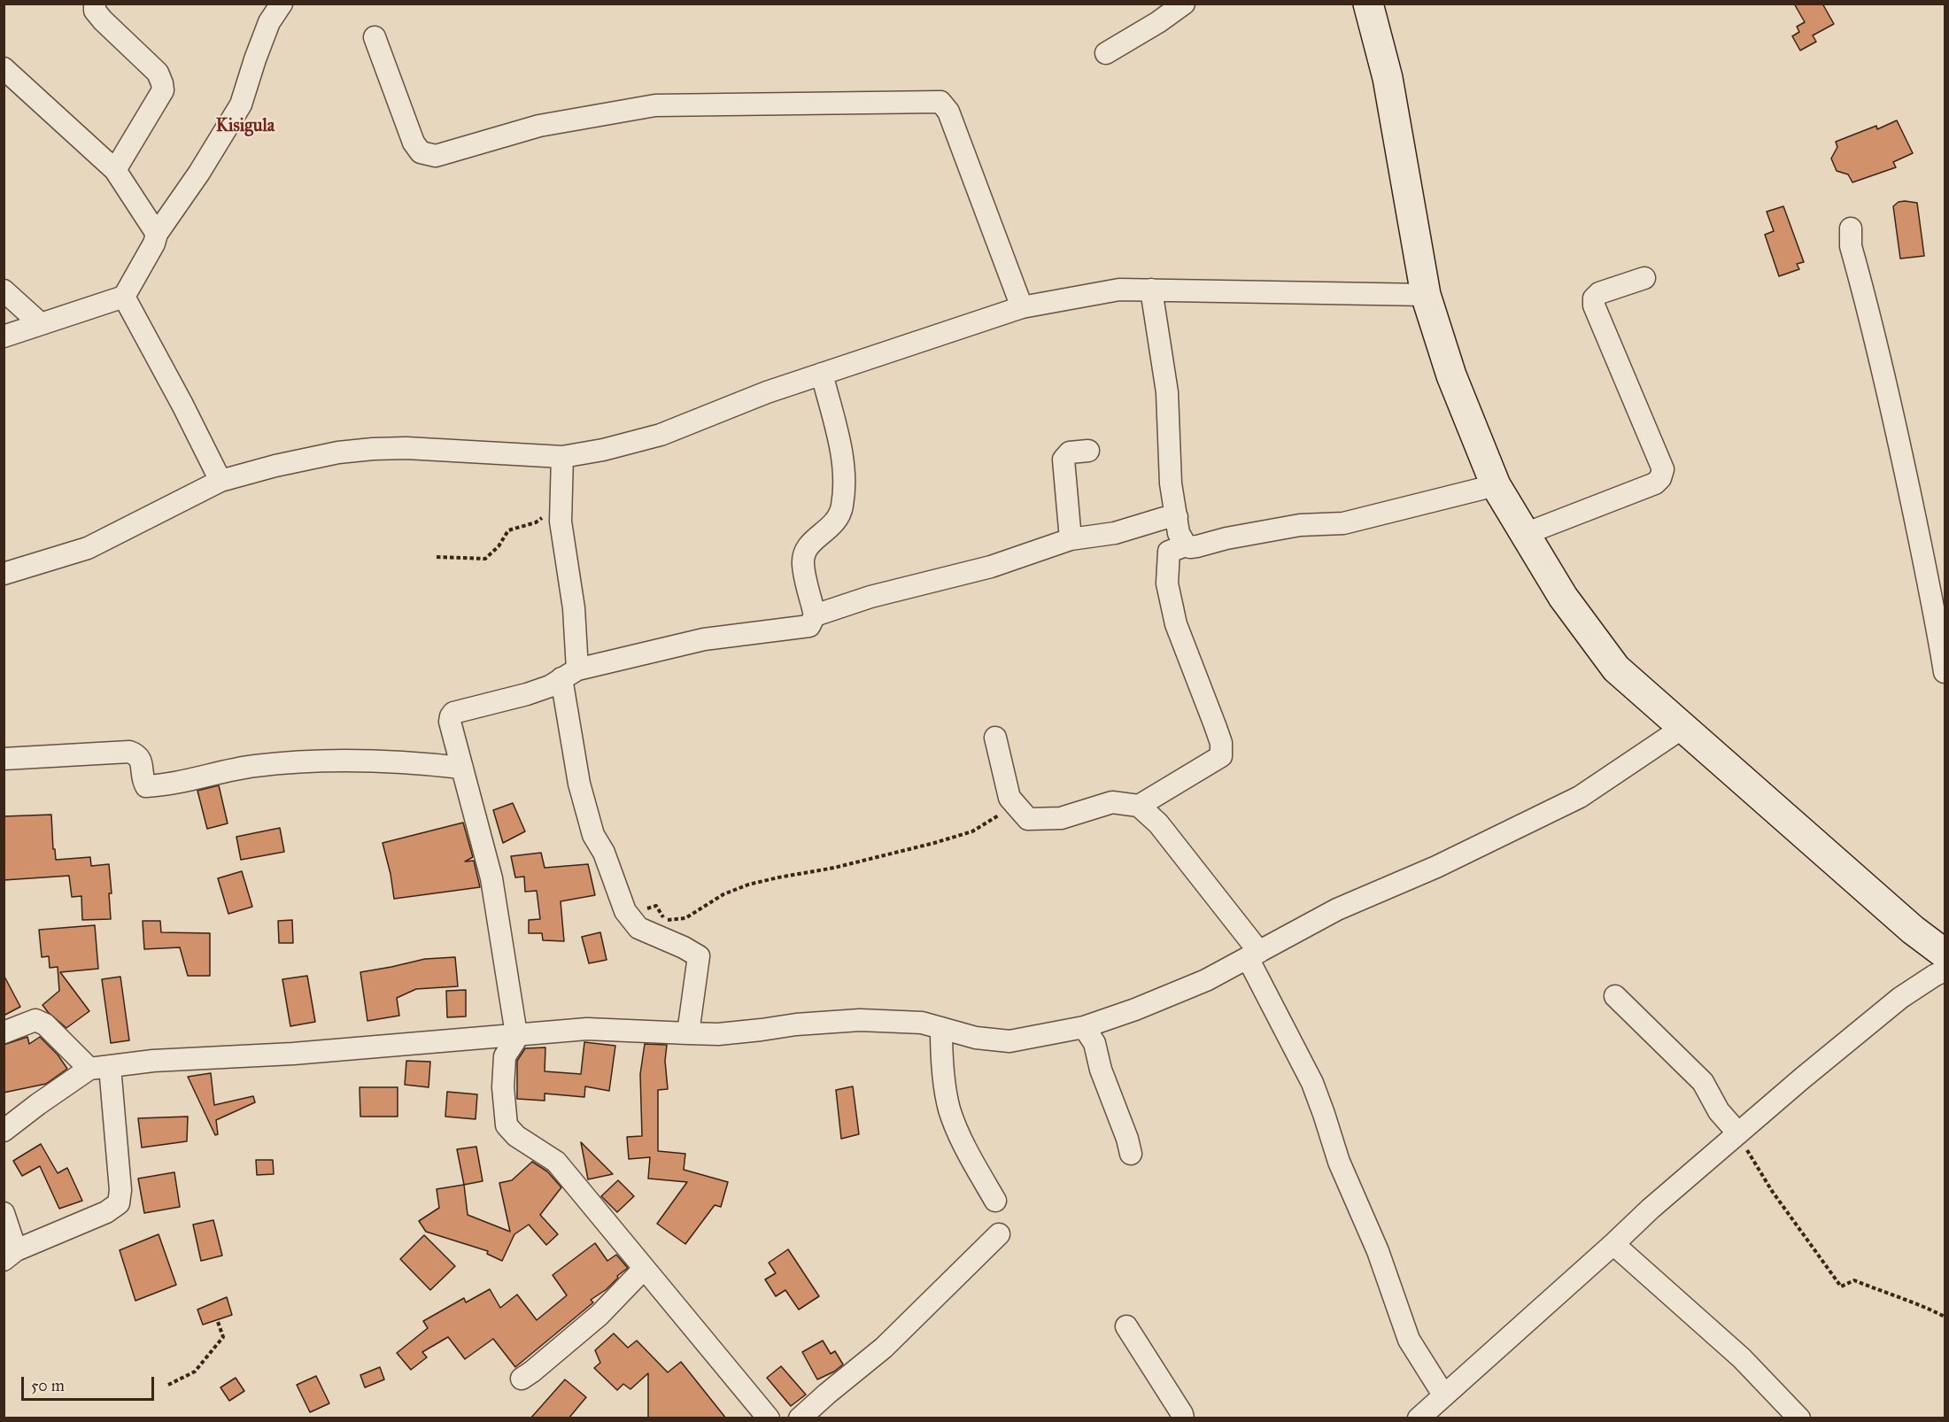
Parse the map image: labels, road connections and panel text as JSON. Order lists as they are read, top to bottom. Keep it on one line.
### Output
{"districts":["Kisigula"],"scale_bar":"50 m"}
